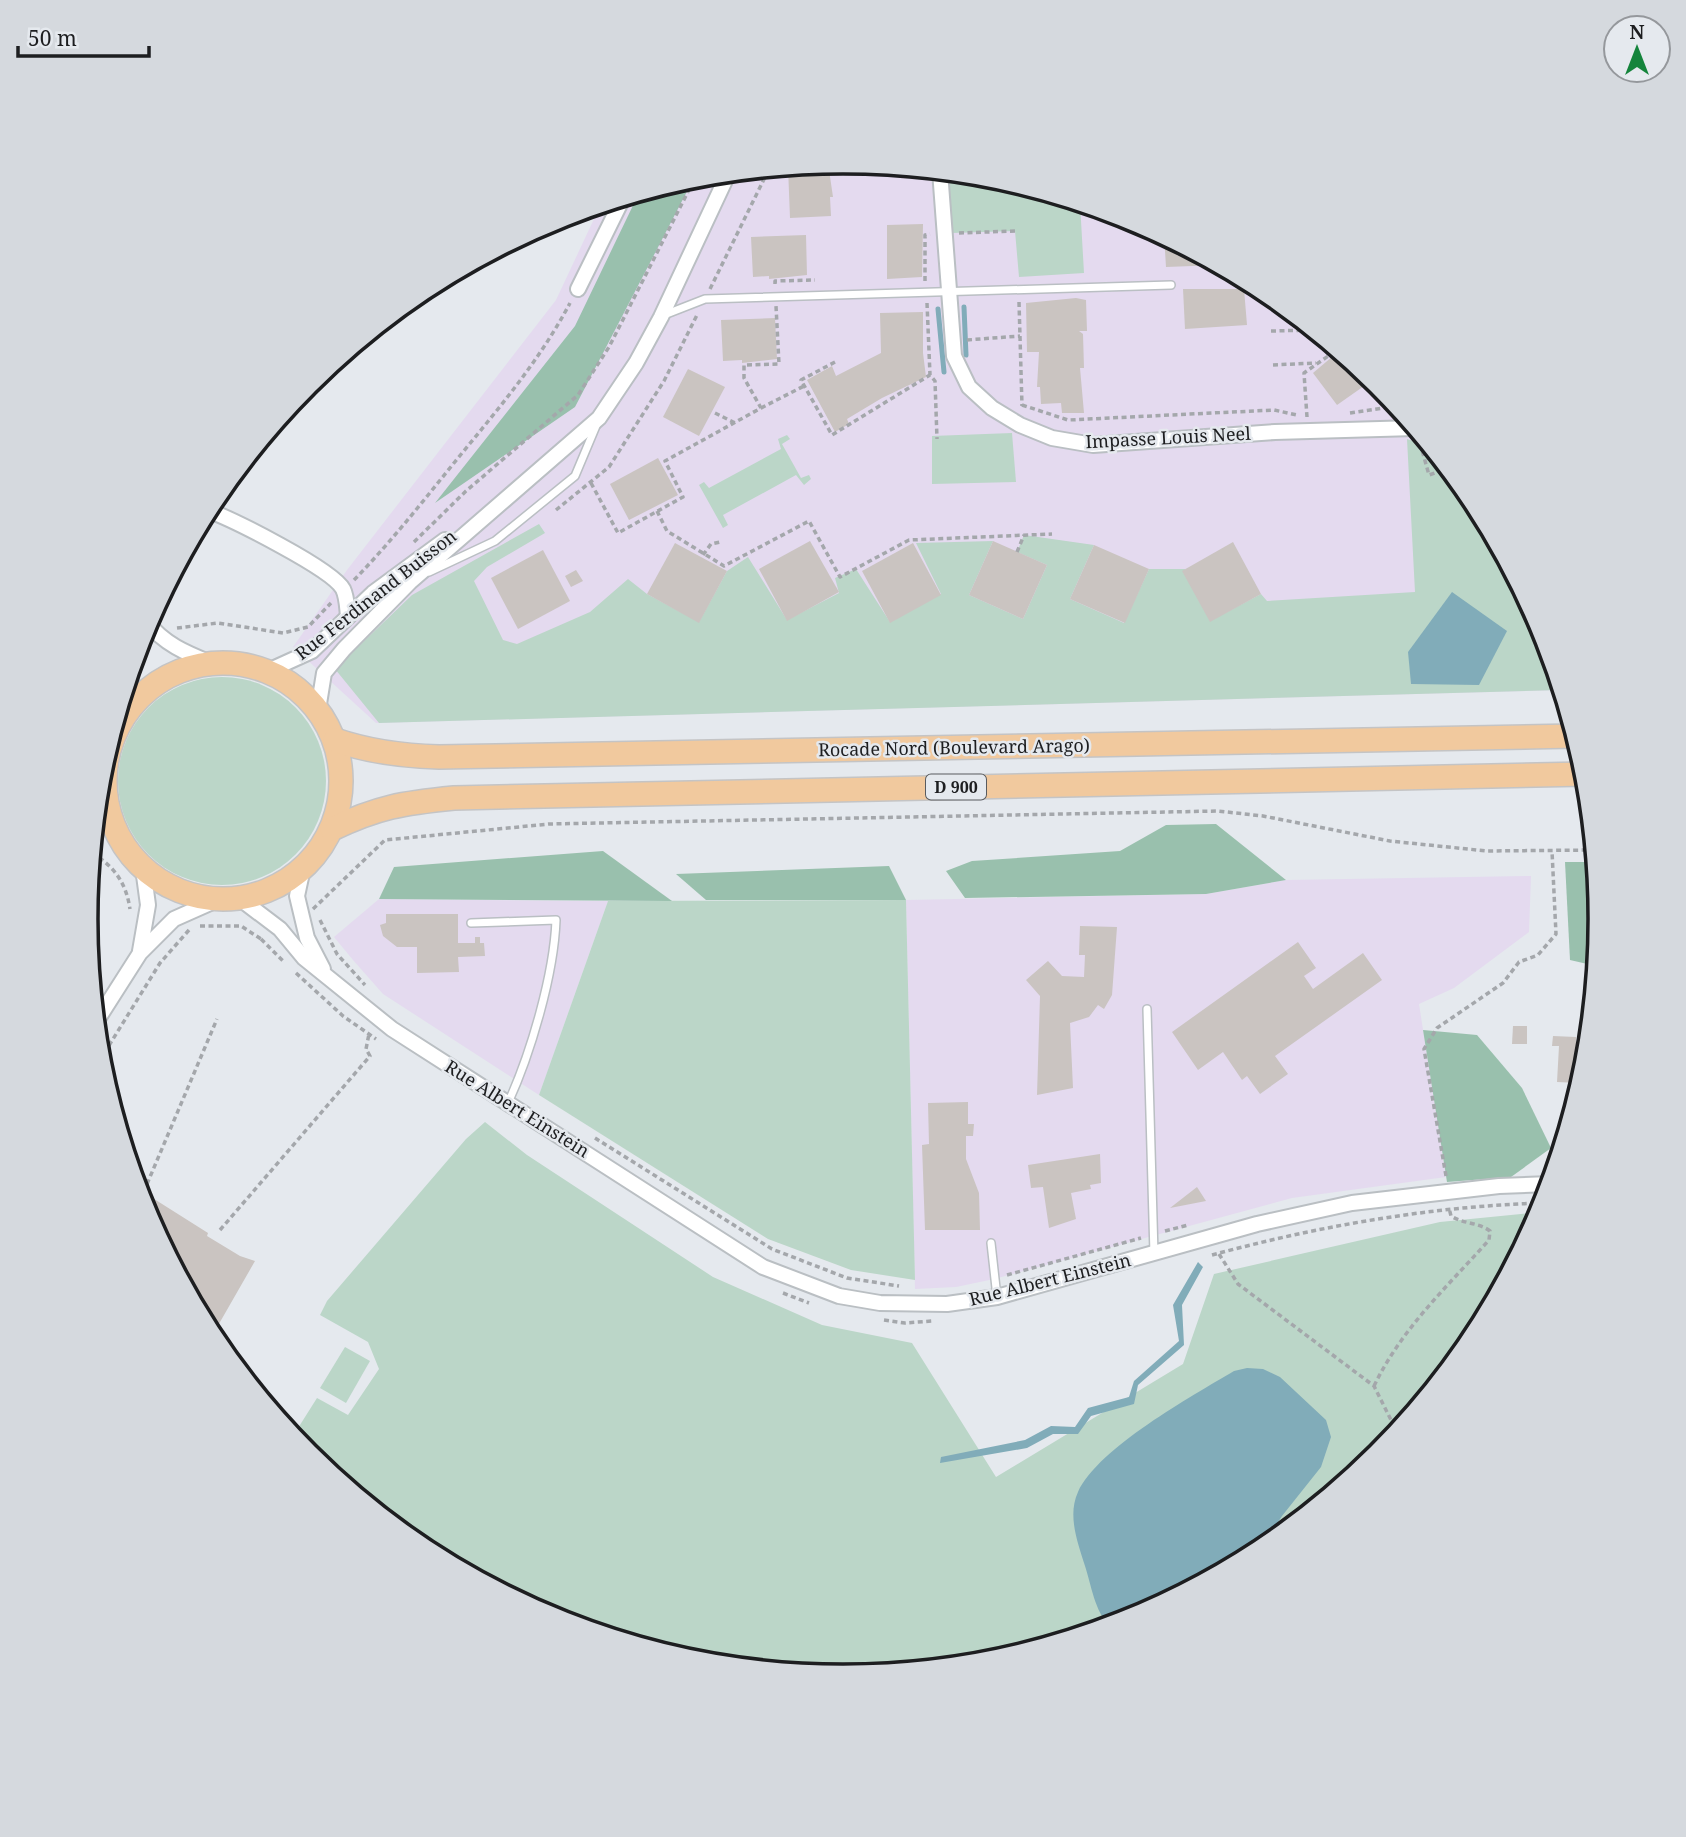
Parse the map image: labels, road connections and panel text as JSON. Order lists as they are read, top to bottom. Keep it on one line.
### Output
{"streets":{"main road":["Rocade Nord (Boulevard Arago)","D 900"],"street":["Impasse Louis Neel","Rue Ferdinand Buisson","Rue Albert Einstein"]},"scale_bar":"50 m","north":"top"}
